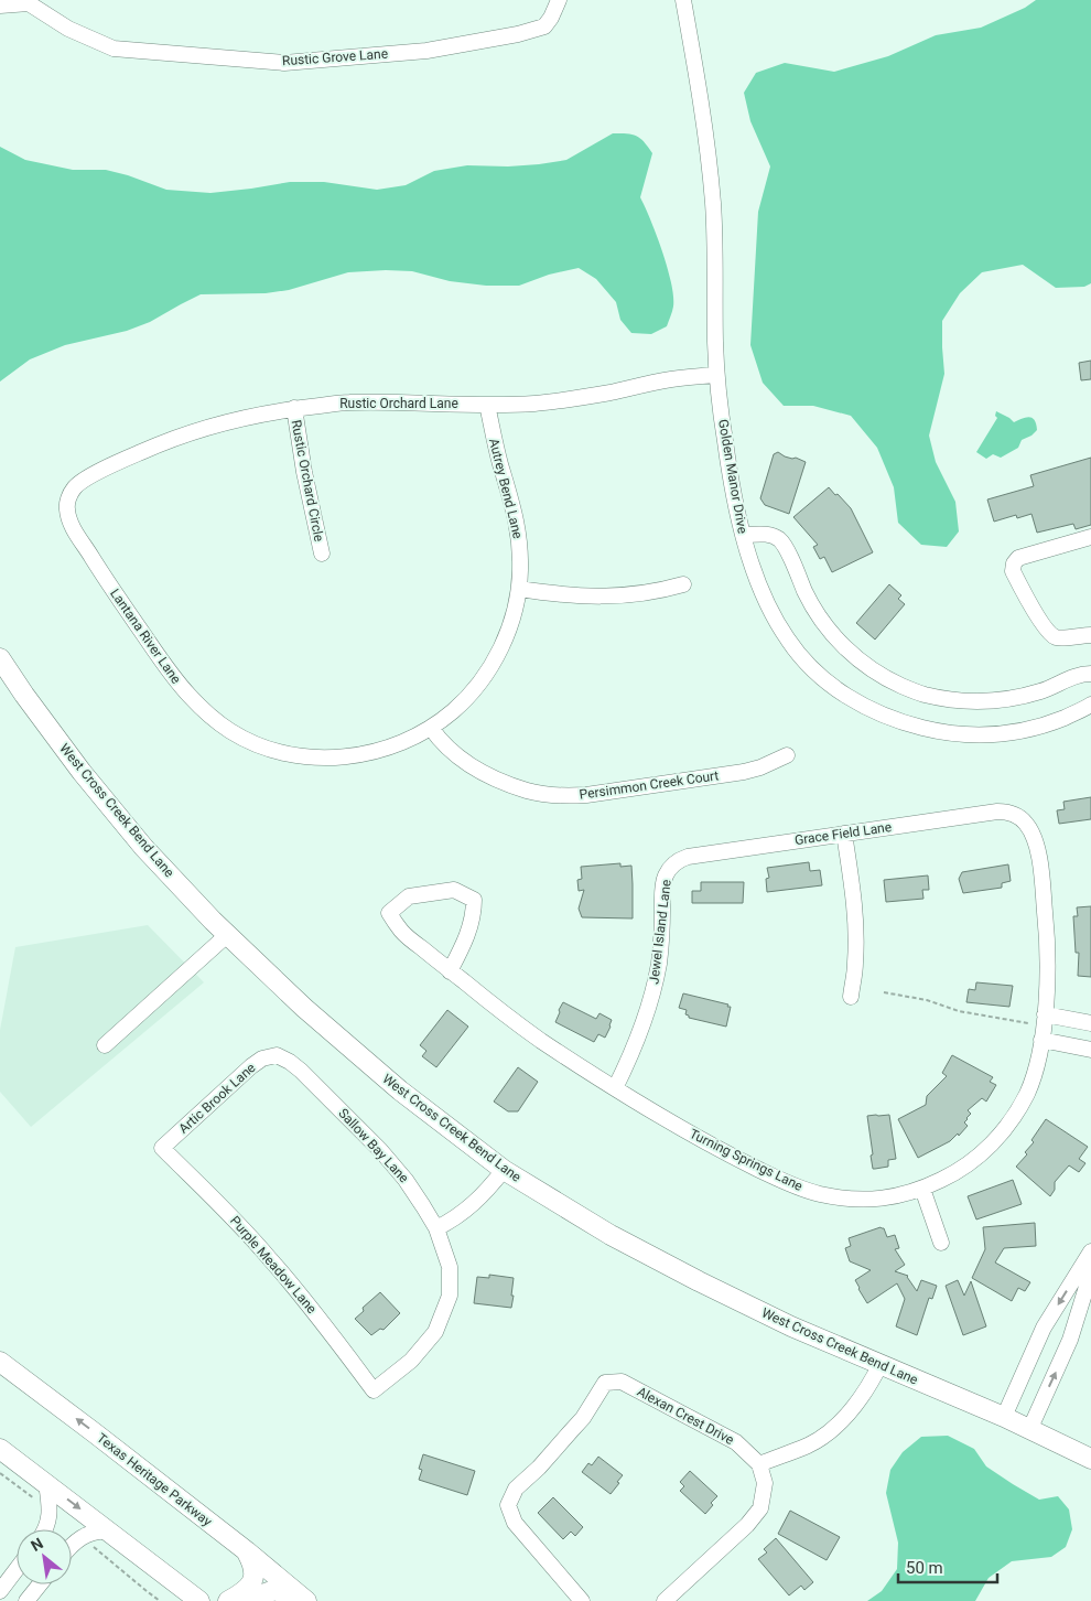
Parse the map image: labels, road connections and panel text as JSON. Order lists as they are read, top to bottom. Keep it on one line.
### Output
{"streets":{"main road":["West Cross Creek Bend Lane","Texas Heritage Parkway"],"street":["Rustic Grove Lane","Rustic Orchard Lane","Golden Manor Drive","Rustic Orchard Circle","Autrey Bend Lane","Lantana River Lane","Persimmon Creek Court","Grace Field Lane","Jewel Island Lane","Artic Brook Lane","Sallow Bay Lane","Turning Springs Lane","Purple Meadow Lane","Alexan Crest Drive"]},"crossings":[["Rustic Orchard Lane","Golden Manor Drive"],["Rustic Orchard Lane","Rustic Orchard Circle"],["Rustic Orchard Lane","Autrey Bend Lane"],["Rustic Orchard Lane","Lantana River Lane"],["Autrey Bend Lane","Lantana River Lane"],["Autrey Bend Lane","Persimmon Creek Court"],["Grace Field Lane","Jewel Island Lane"],["Grace Field Lane","Turning Springs Lane"],["Jewel Island Lane","Turning Springs Lane"],["Artic Brook Lane","Sallow Bay Lane"],["Artic Brook Lane","Purple Meadow Lane"],["Sallow Bay Lane","Purple Meadow Lane"]],"scale_bar":"50 m","north":"top left"}
